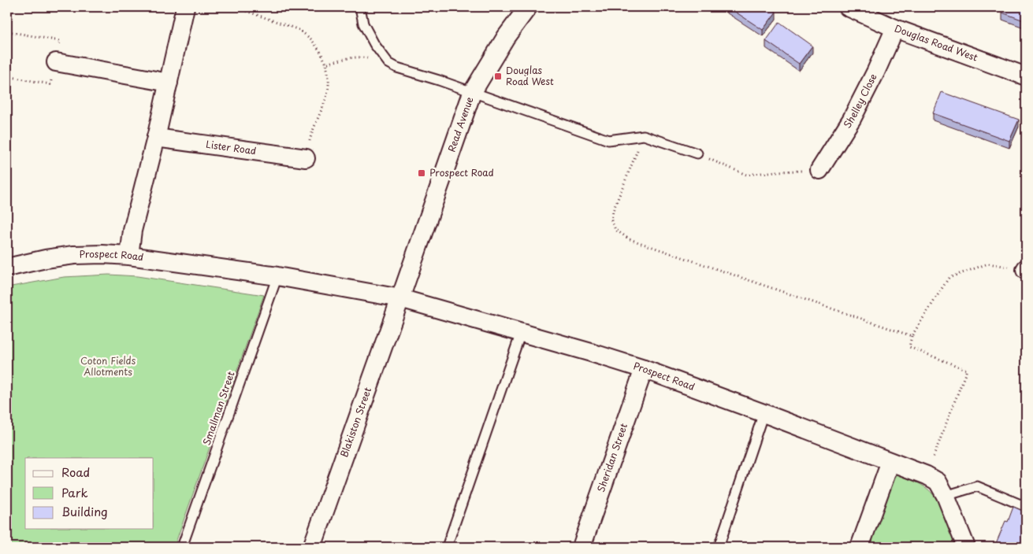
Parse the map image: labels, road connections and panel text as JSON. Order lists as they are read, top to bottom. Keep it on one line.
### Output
{"streets":{"street":["Douglas Road West","Shelley Close","Read Avenue","Lister Road","Prospect Road","Blakiston Street","Sheridan Street"],"lane":["Smallman Street"]},"crossings":[["Douglas Road West","Shelley Close"],["Read Avenue","Prospect Road"],["Read Avenue","Blakiston Street"],["Prospect Road","Smallman Street"],["Prospect Road","Blakiston Street"],["Prospect Road","Sheridan Street"]],"parks":["Coton Fields Allotments"],"places":{"transit":["Douglas Road West","Prospect Road"]},"legend":["Road","Park","Building"]}
